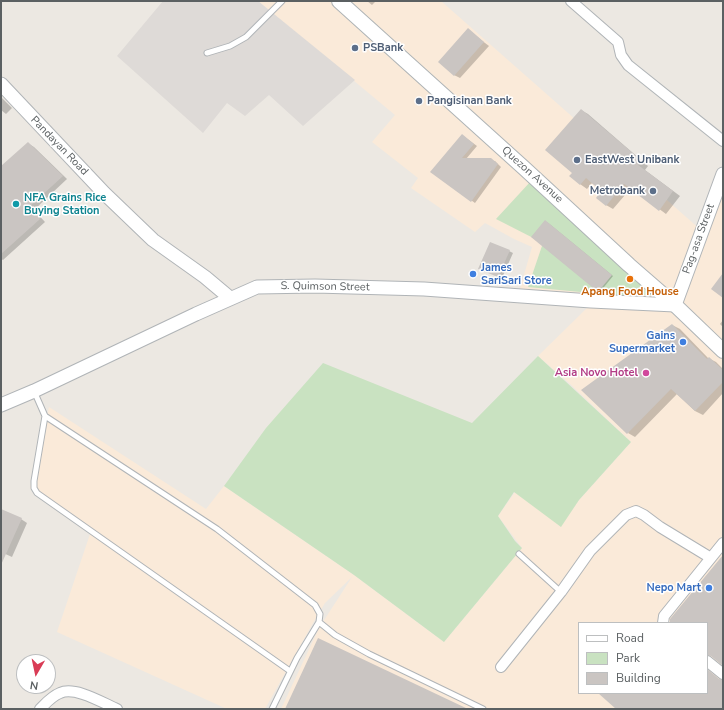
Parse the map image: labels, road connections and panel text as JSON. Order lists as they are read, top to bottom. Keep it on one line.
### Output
{"streets":{"main road":["Quezon Avenue"],"street":["Pandayan Road","Pag-asa Street","S. Quimson Street"]},"crossings":[["Pandayan Road","S. Quimson Street"],["Quezon Avenue","Pag-asa Street"],["Quezon Avenue","S. Quimson Street"],["Pag-asa Street","S. Quimson Street"]],"places":["PSBank","Pangisinan Bank","EastWest Unibank","Metrobank","NFA Grains Rice Buying Station","James SariSari Store","Apang Food House","Gains Supermarket","Asia Novo Hotel","Nepo Mart"],"legend":["Road","Park","Building"],"north":"bottom"}
